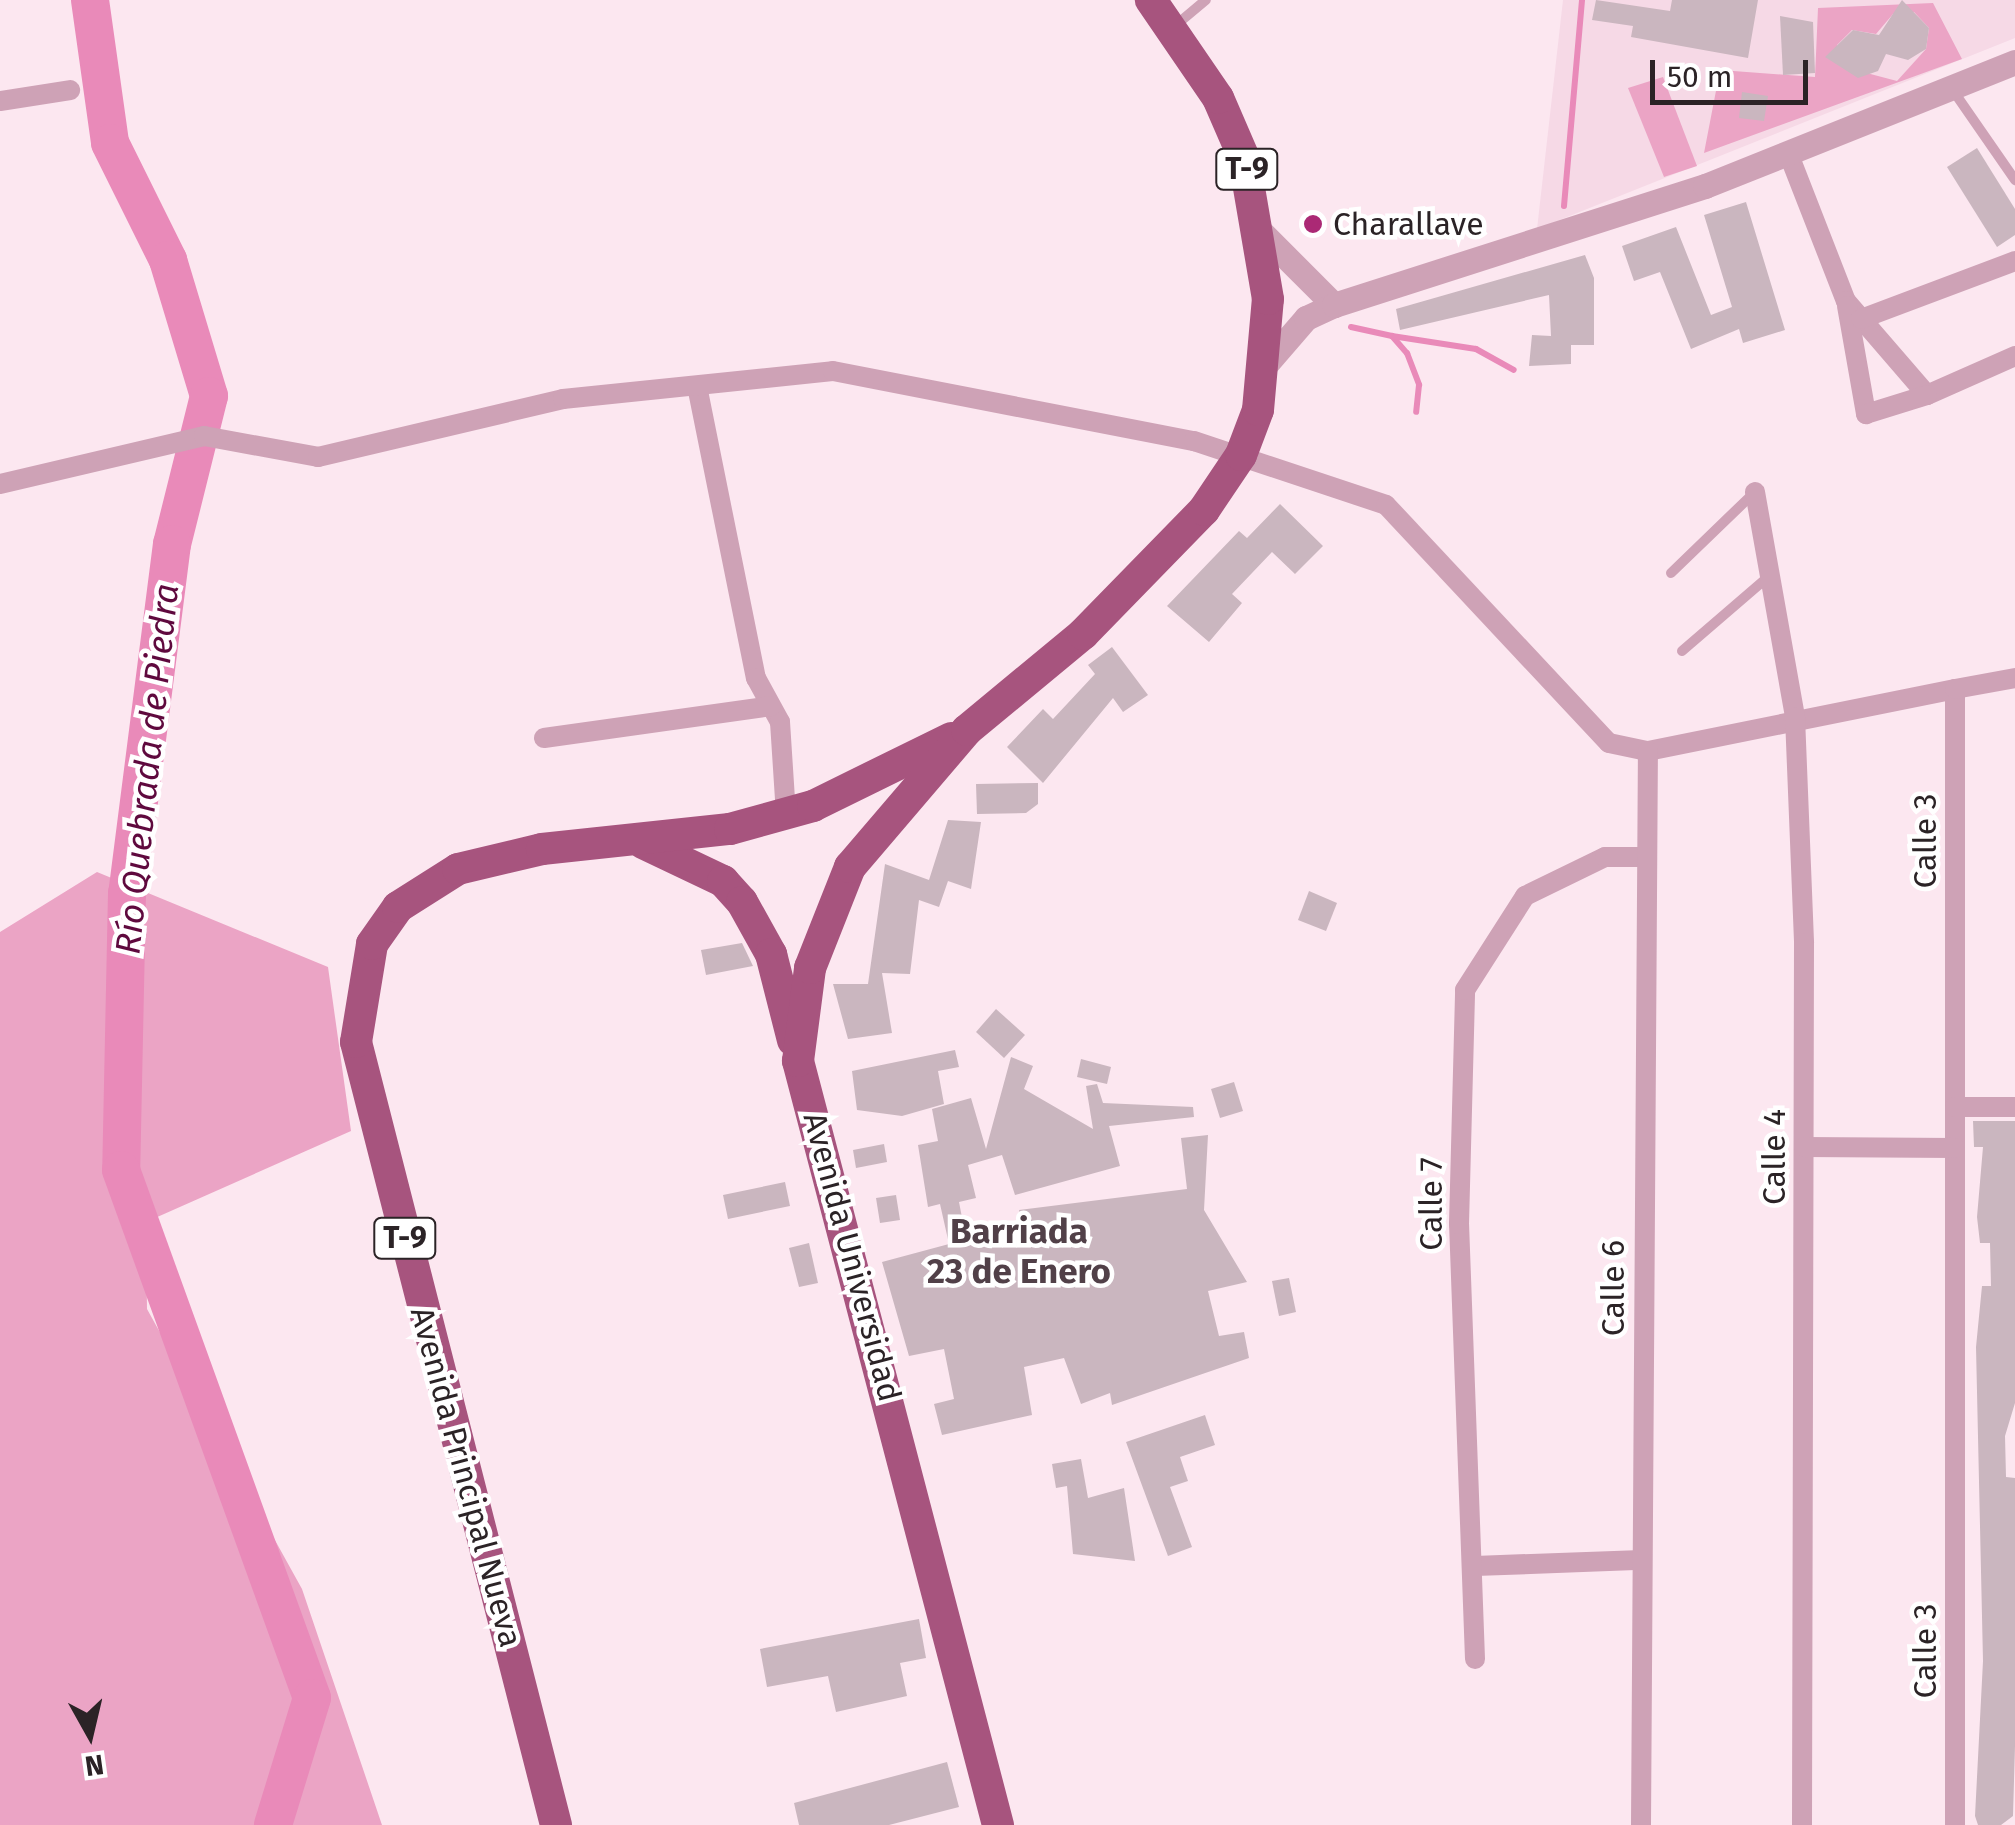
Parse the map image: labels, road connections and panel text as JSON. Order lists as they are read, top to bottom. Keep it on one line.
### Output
{"streets":{"highway":["T-9","Avenida Universidad","Avenida Principal Nueva"],"street":["Calle 3","Calle 4","Calle 7","Calle 6"]},"crossings":[["T-9","Avenida Universidad"],["T-9","Avenida Principal Nueva"],["Calle 7","Calle 6"],["Avenida Universidad","Avenida Principal Nueva"]],"districts":["Barriada 23 de Enero"],"water":["Río Quebrada de Piedra"],"places":["Charallave"],"scale_bar":"50 m","north":"bottom"}
